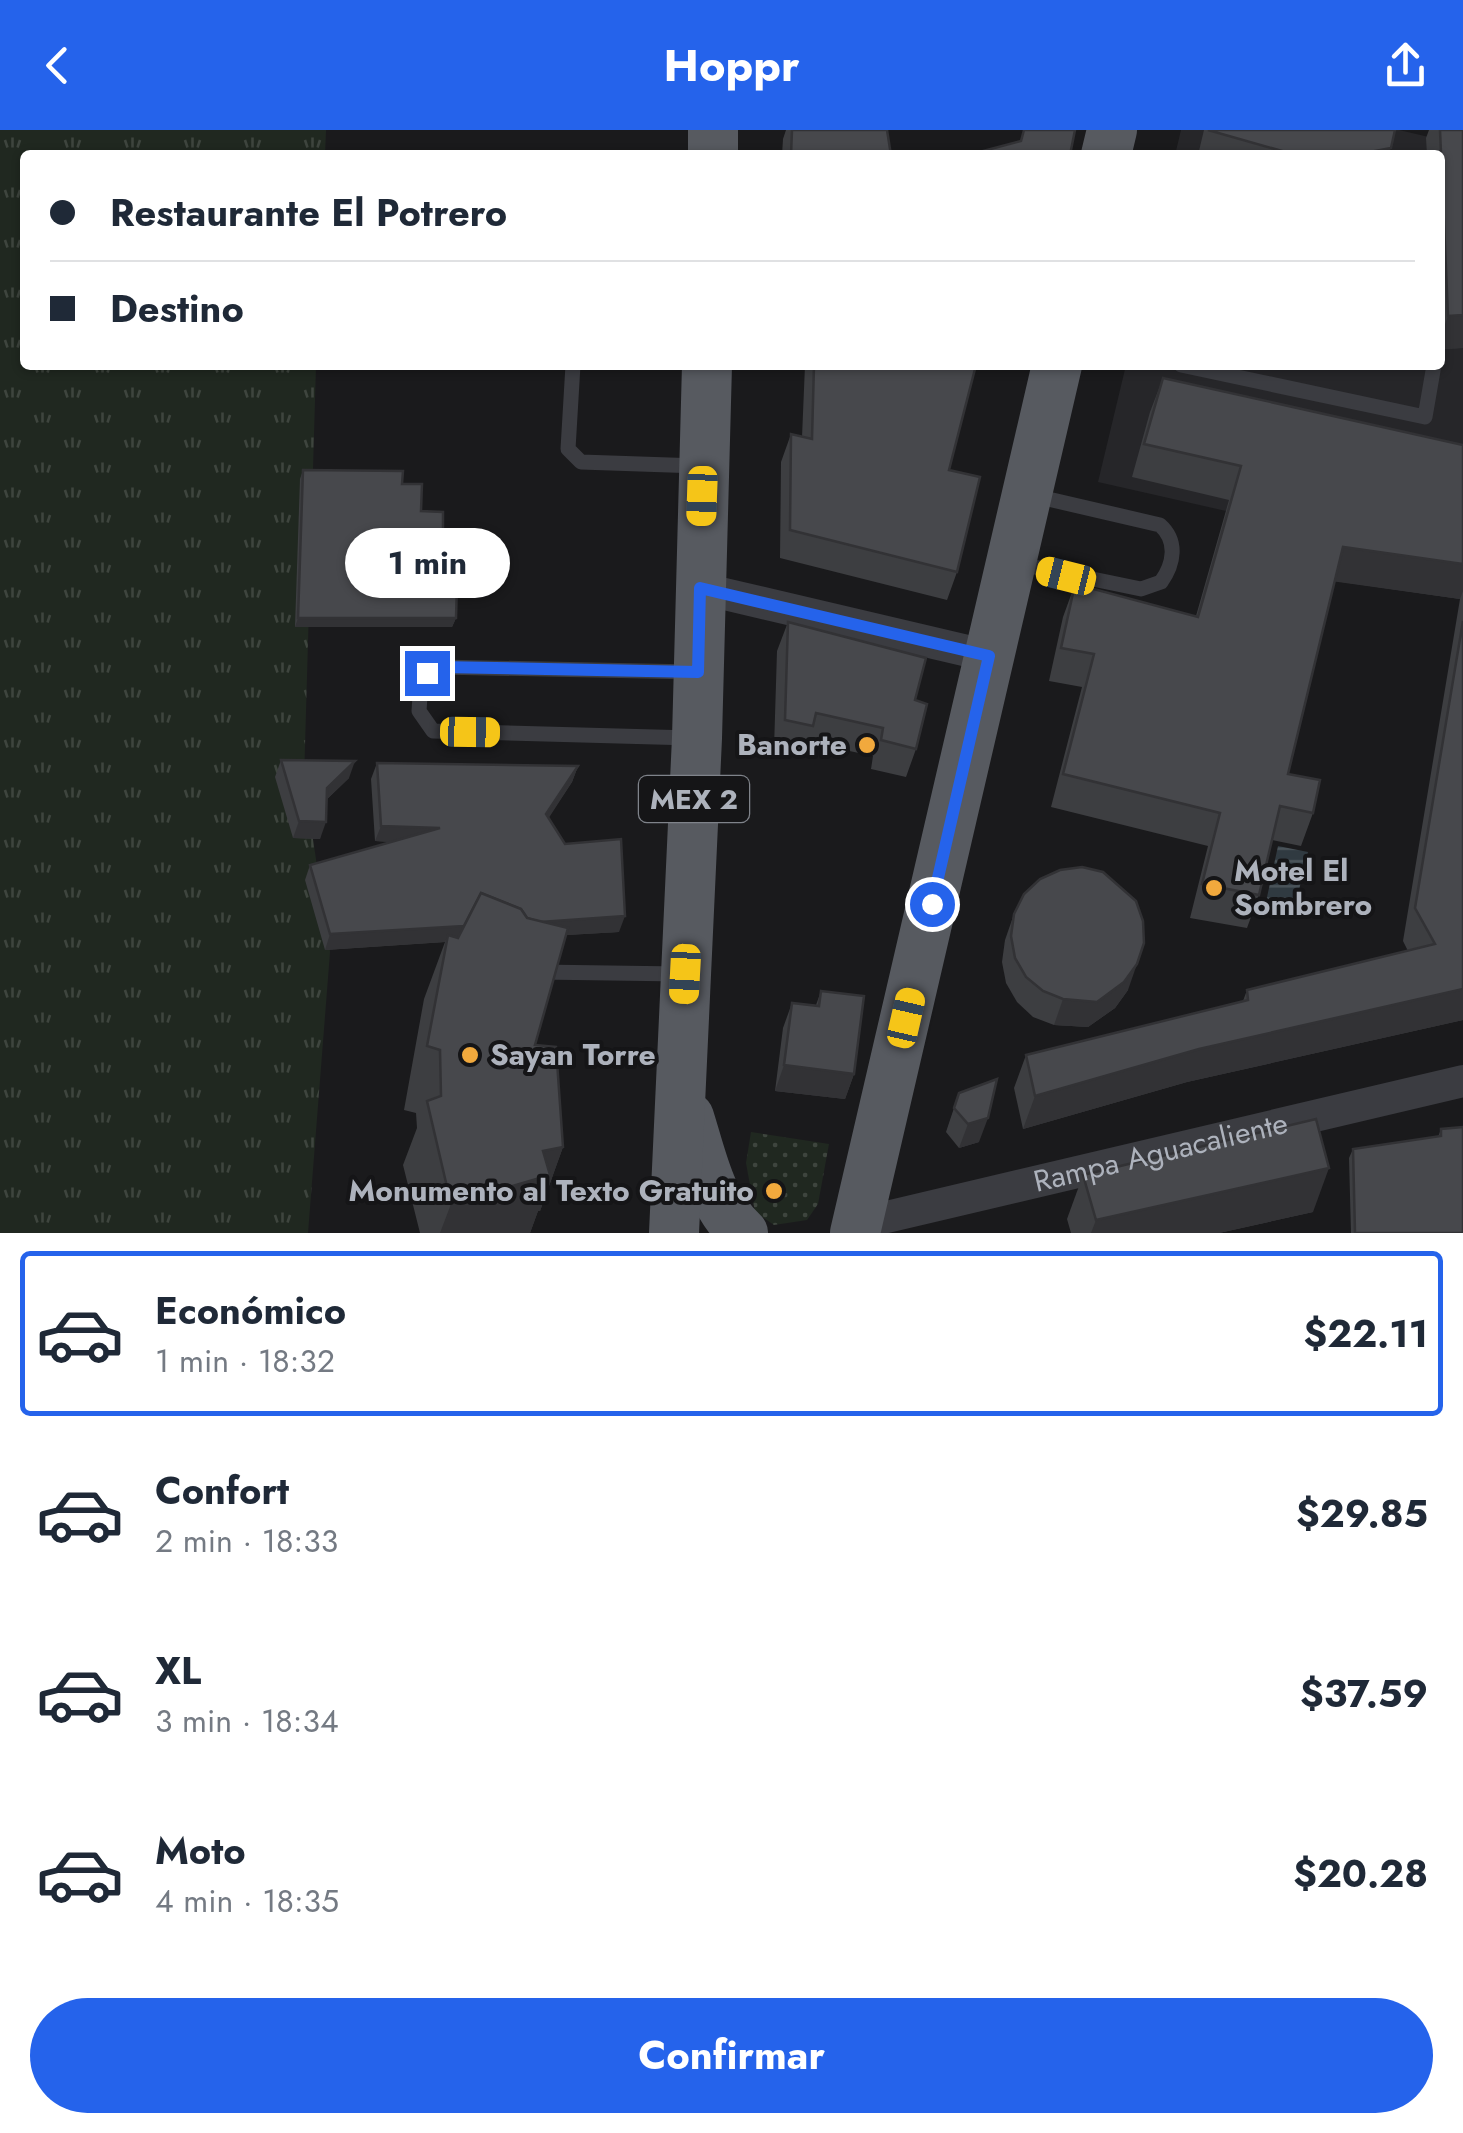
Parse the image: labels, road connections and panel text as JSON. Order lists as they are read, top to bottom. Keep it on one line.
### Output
{"streets":{"main road":["MEX 2"],"street":["Rampa Aguacaliente"]},"places":["Banorte","Motel El Sombrero","Sayan Torre","Monumento al Texto Gratuito"],"page":{"header":"Hoppr","banner":["Restaurante El Potrero","Destino"],"bubble":"1 min","list":[{"name":"Económico","note":"1 min · 18:32","value":"$22.11"},{"name":"Confort","note":"2 min · 18:33","value":"$29.85"},{"name":"XL","note":"3 min · 18:34","value":"$37.59"},{"name":"Moto","note":"4 min · 18:35","value":"$20.28"}],"buttons":"Confirmar"}}
